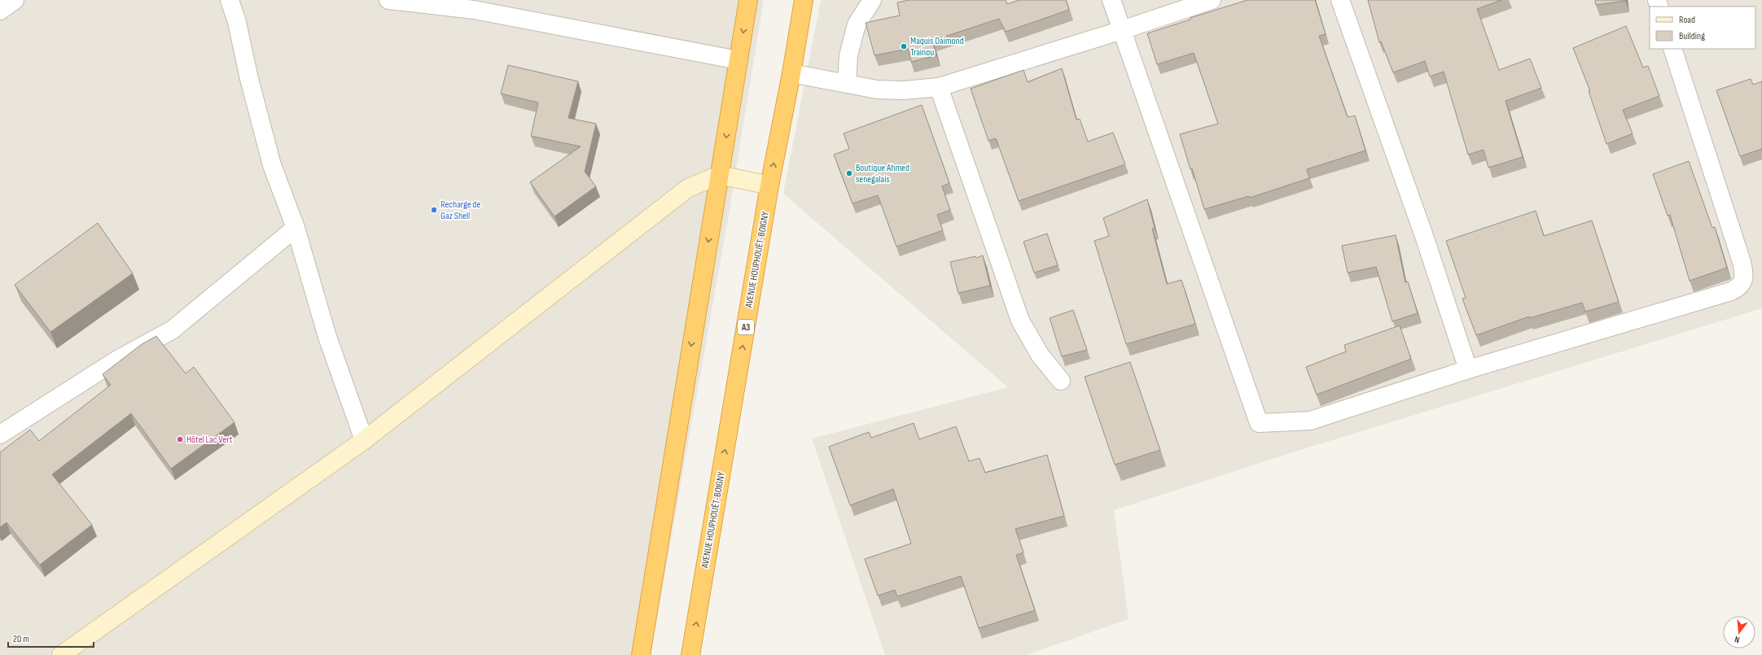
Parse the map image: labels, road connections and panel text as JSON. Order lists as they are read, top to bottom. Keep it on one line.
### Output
{"streets":{"highway":["AVENUE HOUPHOUËT-BOIGNY","A3"]},"places":["Maquis Daimond Trainou","Boutique Ahmed senegalais","Recharge de Gaz Shell","Hôtel Lac Vert"],"legend":["Road","Building"],"scale_bar":"20 m","north":"bottom"}
